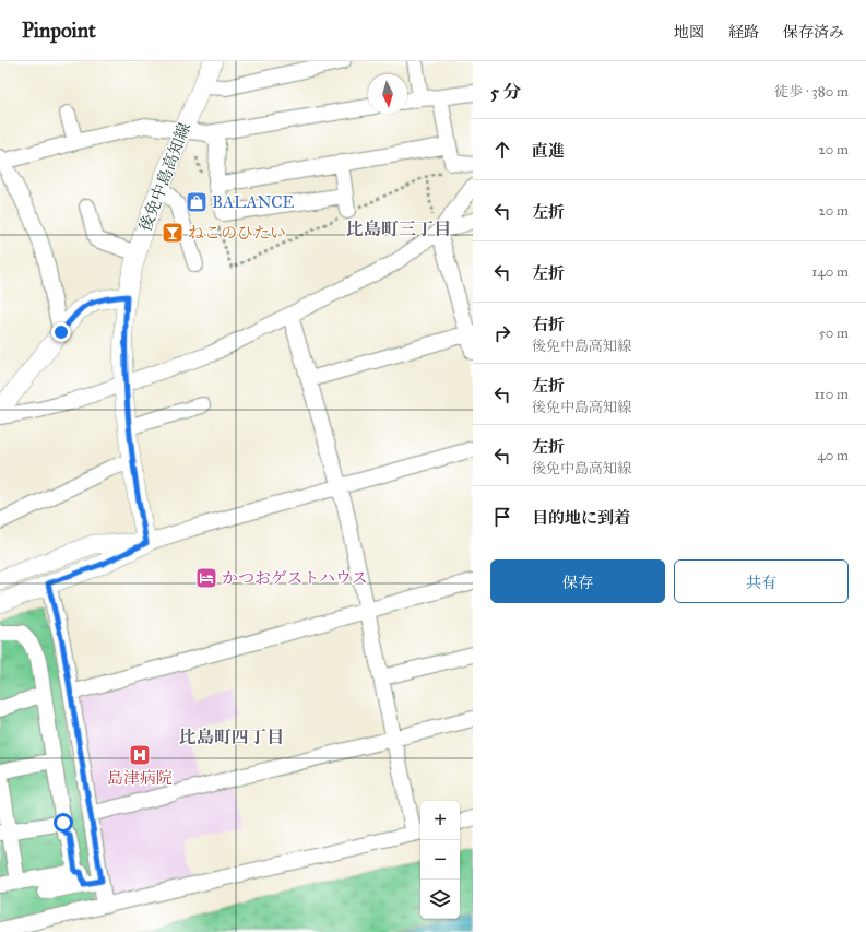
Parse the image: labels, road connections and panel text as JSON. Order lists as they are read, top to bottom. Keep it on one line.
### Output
{"streets":{"main road":["後免中島高知線"]},"districts":["比島町三丁目","比島町四丁目"],"places":{"shop":["BALANCE"],"bar":["ねこのひたい"],"hotel":["かつおゲストハウス"],"hospital":["島津病院"]},"north":"bottom","page":{"header":"Pinpoint","nav":["地図","経路","保存済み"],"heading":["5 分","徒歩 · 380 m"],"list":[["直進","20 m"],["左折","20 m"],["左折","140 m"],["右折","後免中島高知線","50 m"],["左折","後免中島高知線","110 m"],["左折","後免中島高知線","40 m"],"目的地に到着"],"buttons":["保存","共有"],"map_buttons":["+","−"]}}
